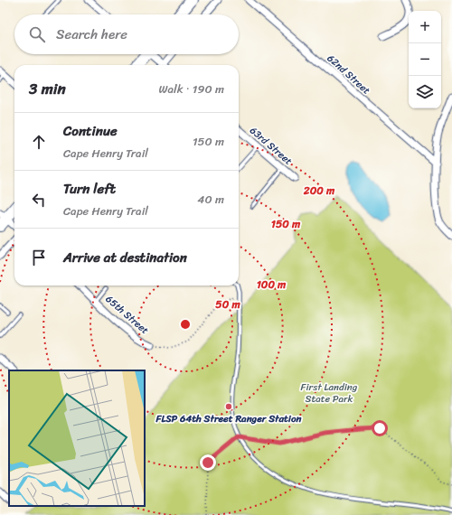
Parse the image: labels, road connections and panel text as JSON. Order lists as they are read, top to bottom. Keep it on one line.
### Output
{"streets":{"street":["62nd Street","63rd Street","65th Street"]},"parks":["First Landing State Park"],"places":["FLSP 64th Street Ranger Station"],"page":{"map_buttons":["+","−"],"search":"Search here","heading":["3 min","Walk · 190 m"],"list":[["Continue","Cape Henry Trail","150 m"],["Turn left","Cape Henry Trail","40 m"],"Arrive at destination"]},"rings":["200 m","150 m","100 m","50 m"]}
